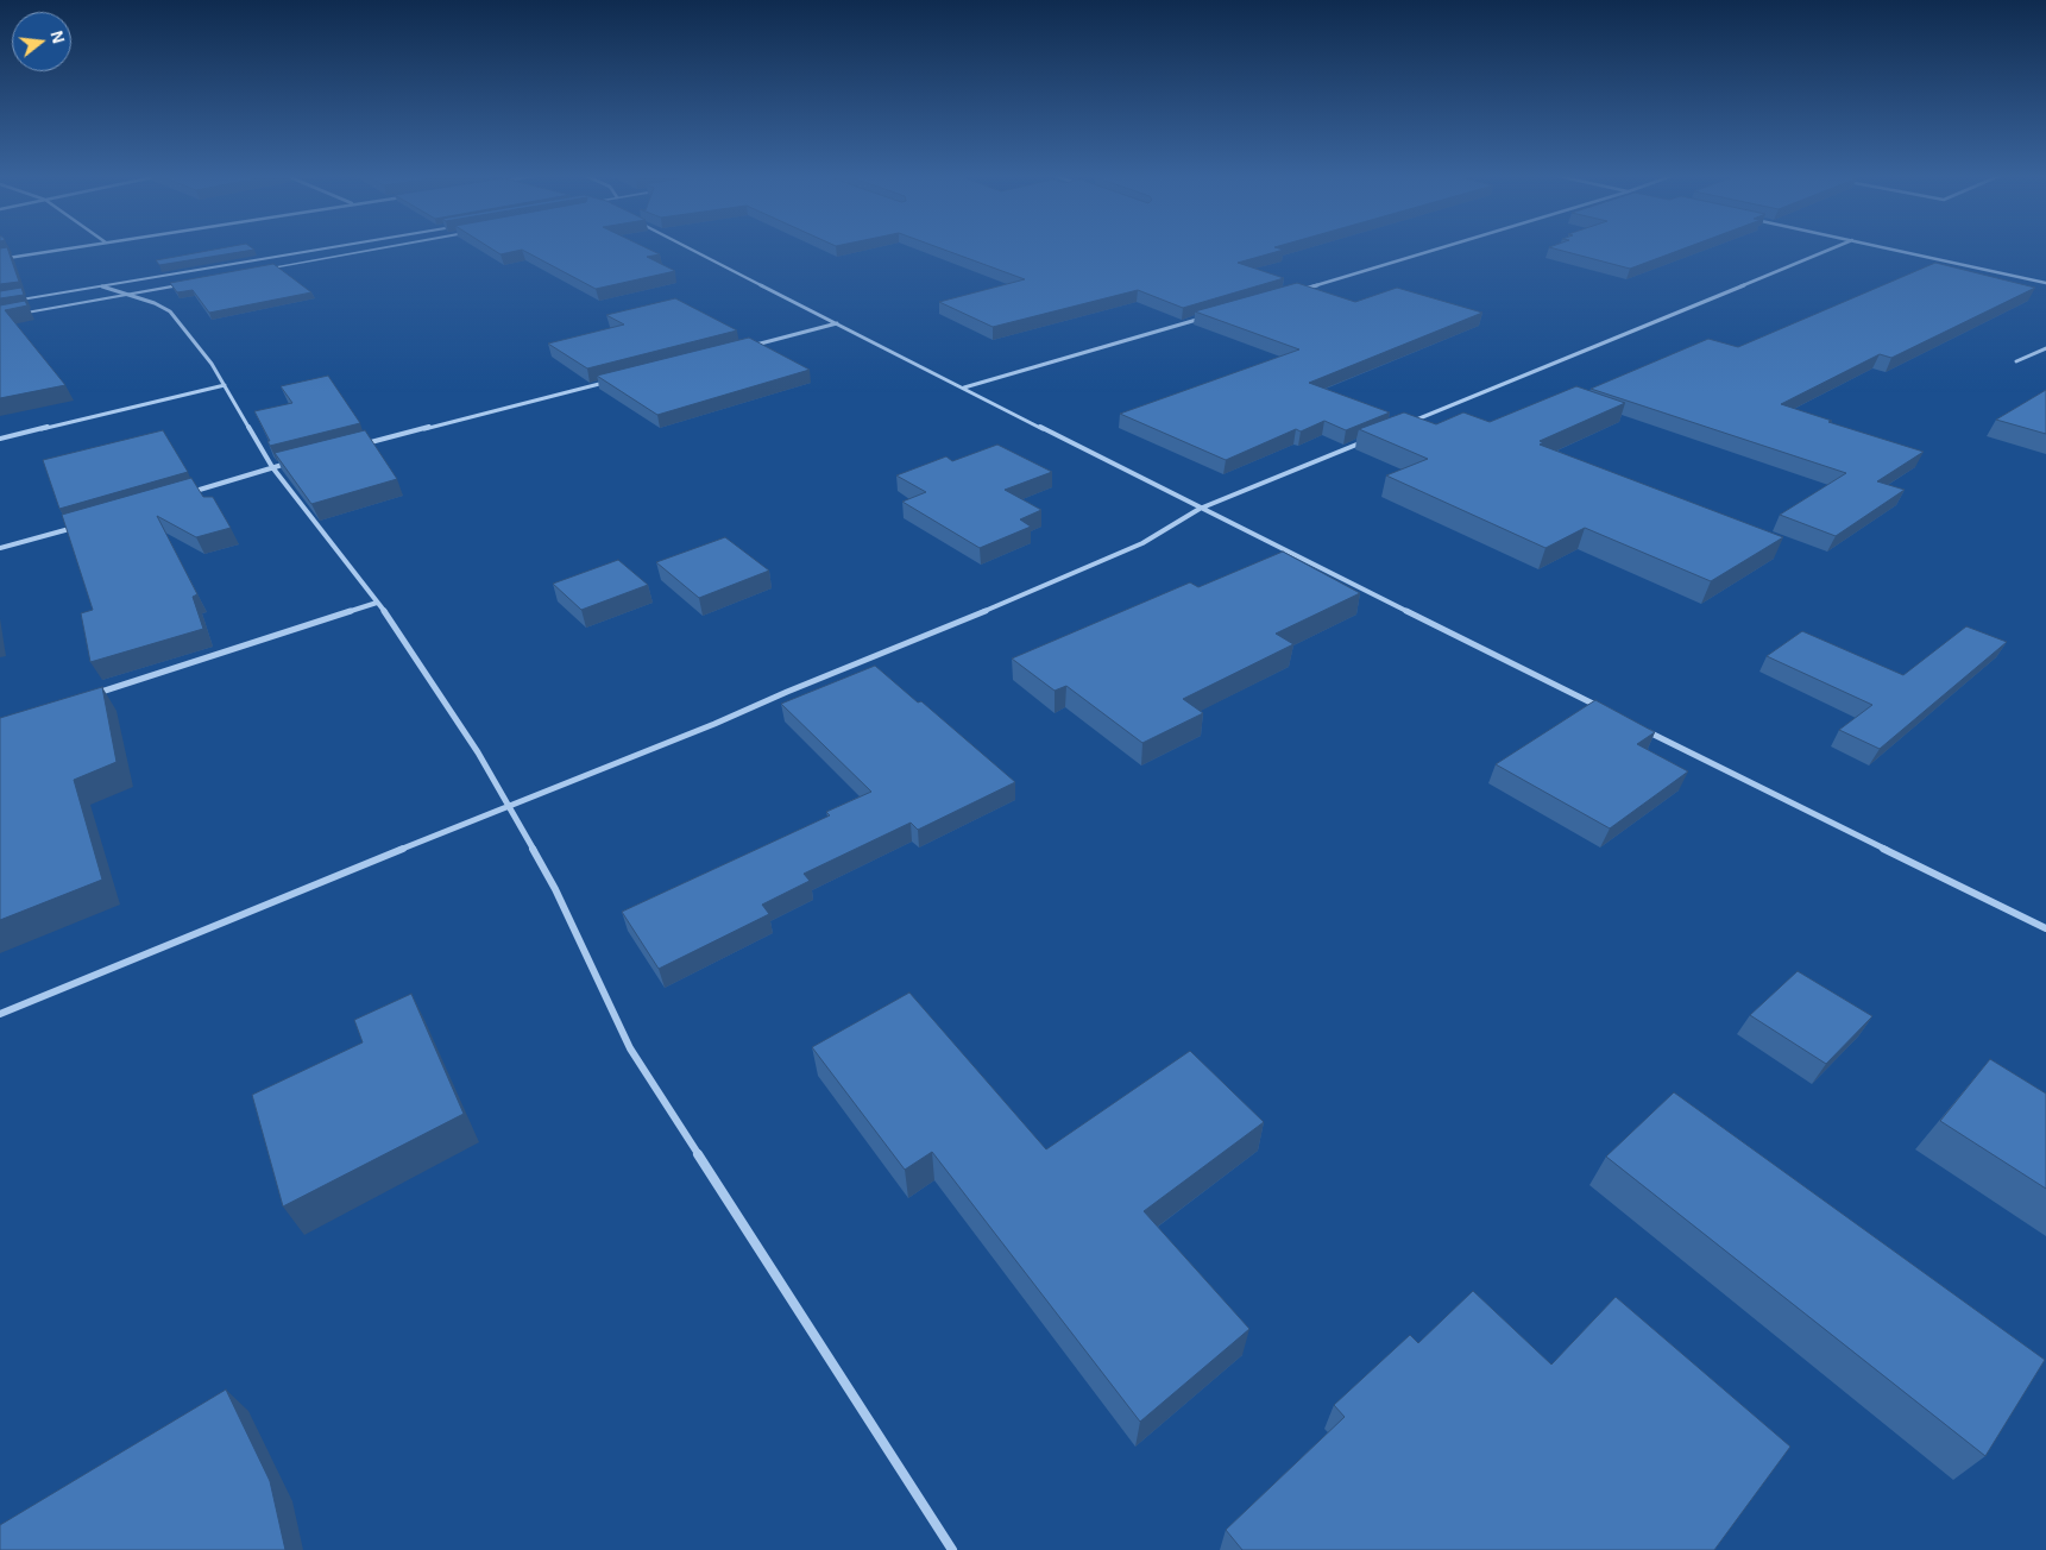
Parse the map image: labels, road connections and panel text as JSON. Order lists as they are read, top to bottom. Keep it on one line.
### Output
{"north":"right"}
